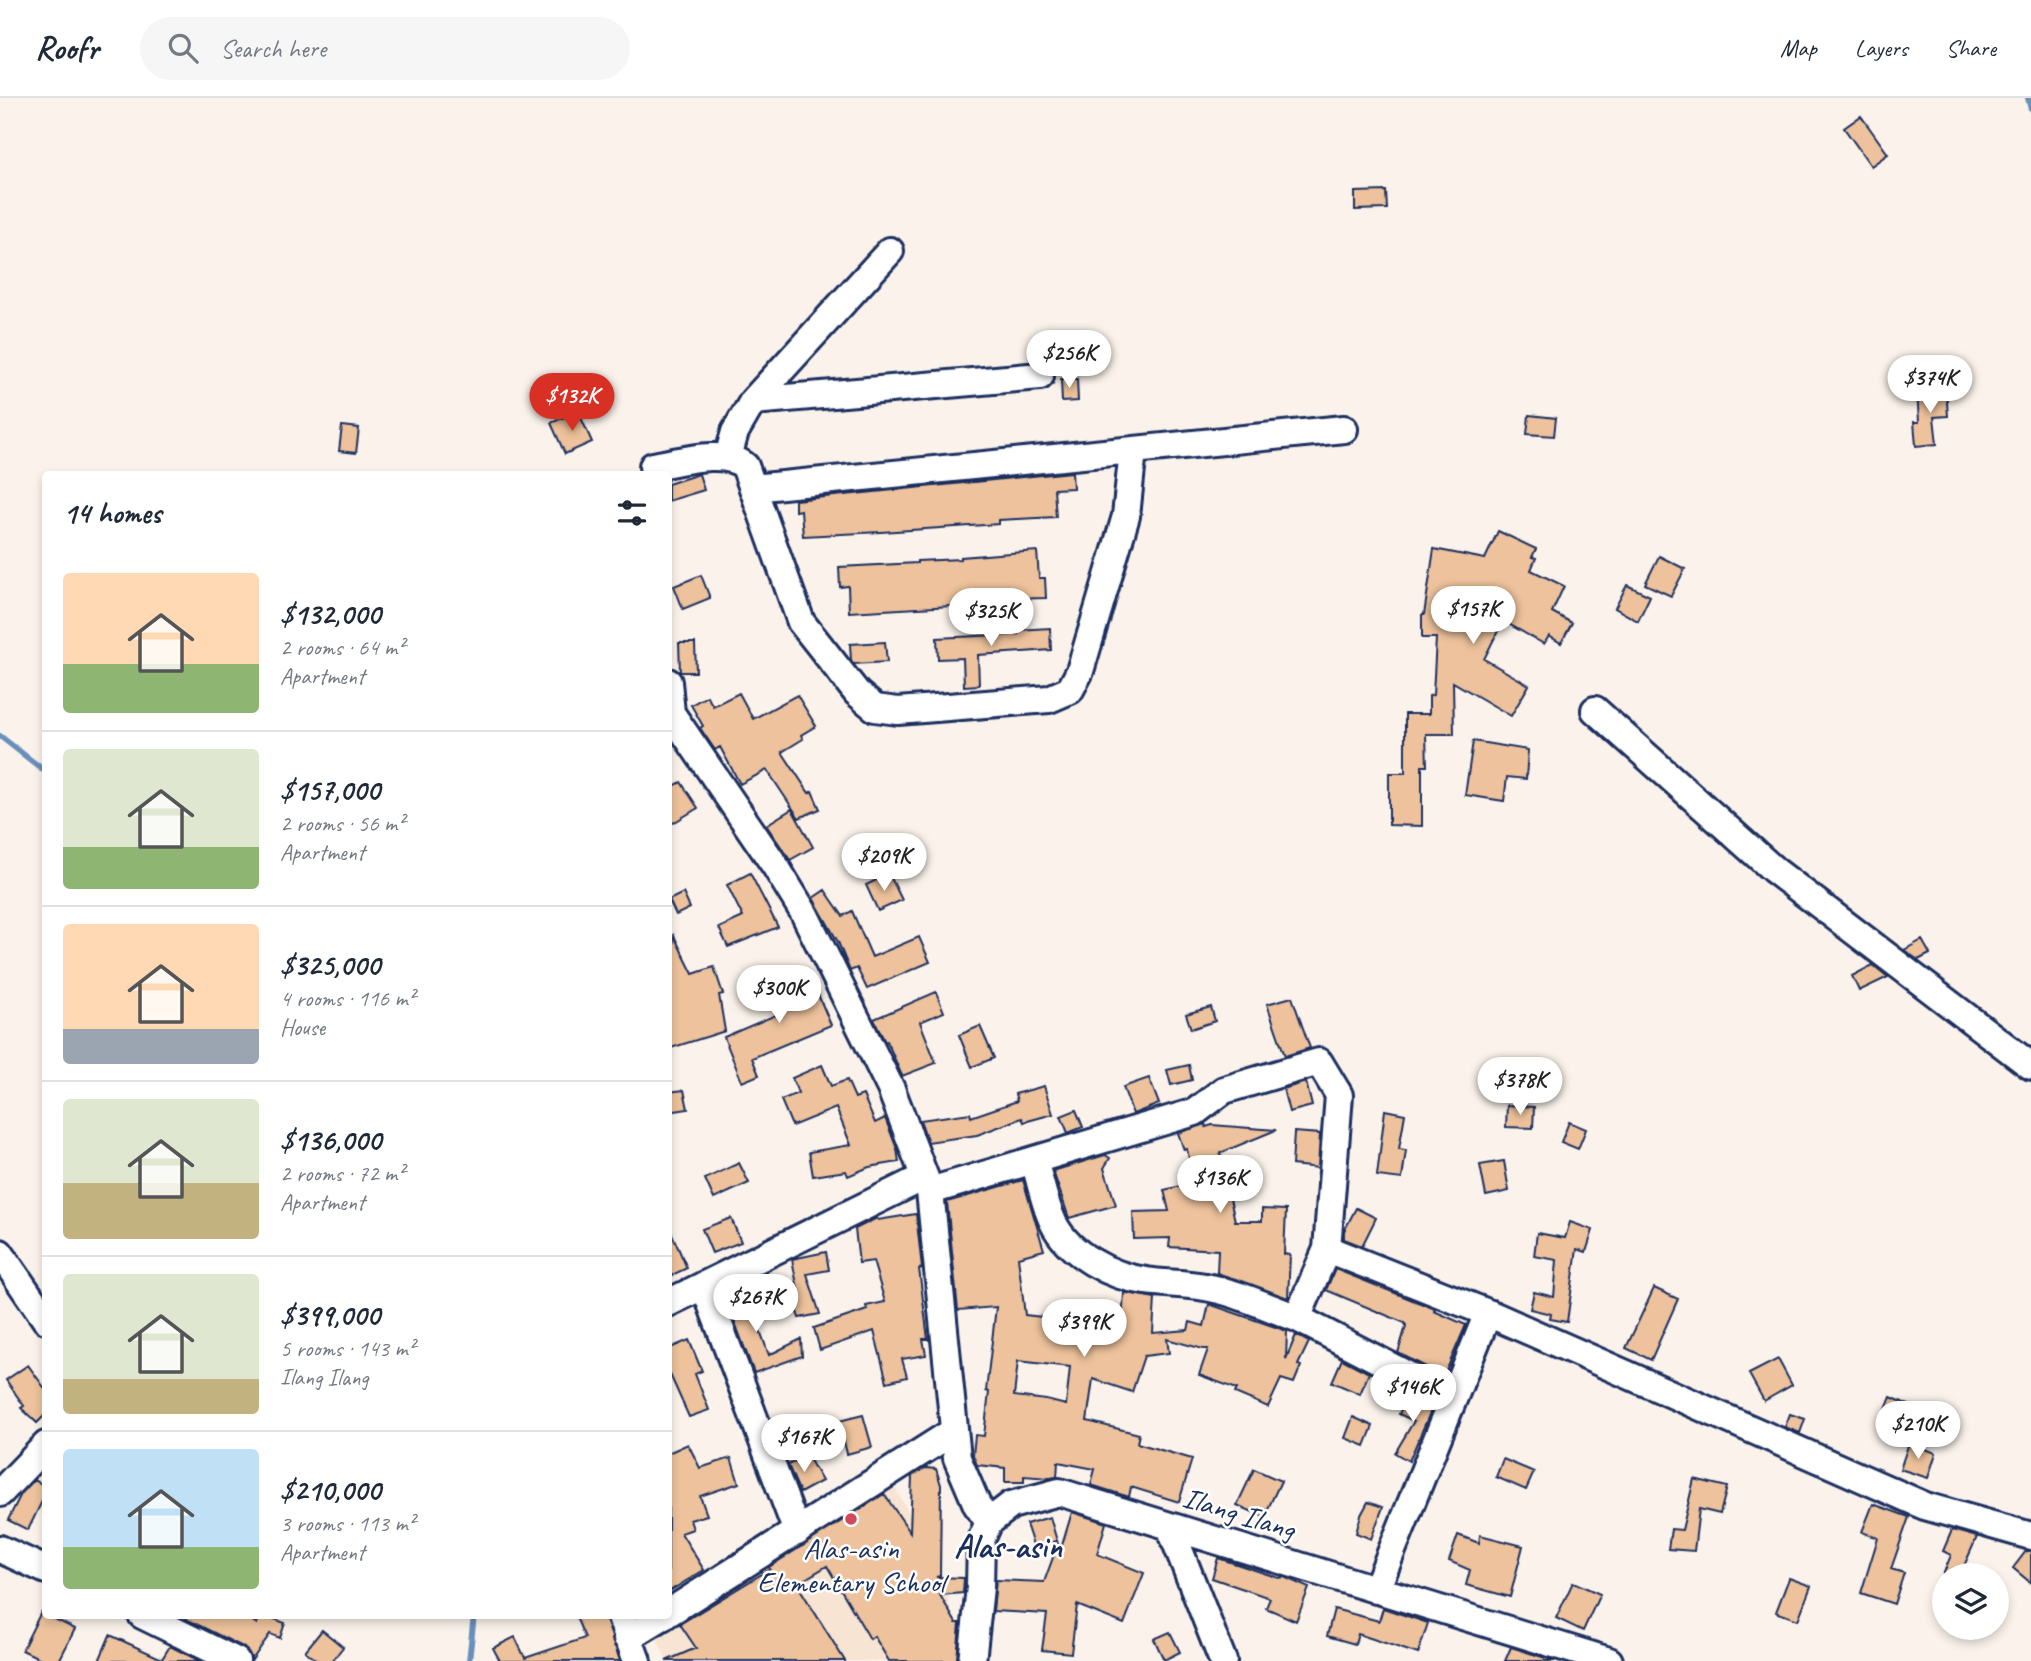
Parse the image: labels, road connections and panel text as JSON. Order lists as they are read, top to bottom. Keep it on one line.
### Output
{"streets":{"street":["Ilang Ilang"]},"districts":["Alas-asin"],"places":["Alas-asin Elementary School"],"page":{"header":"Roofr","search":"Search here","nav":["Map","Layers","Share"],"price":["$256K","$374K","$132K","$157K","$325K","$209K","$300K","$378K","$136K","$267K","$399K","$146K","$210K","$167K"],"heading":"14 homes","list":[{"name":"$132,000","note":"2 rooms · 64 m² · Apartment"},{"name":"$157,000","note":"2 rooms · 56 m² · Apartment"},{"name":"$325,000","note":"4 rooms · 116 m² · House"},{"name":"$136,000","note":"2 rooms · 72 m² · Apartment"},{"name":"$399,000","note":"5 rooms · 143 m² · Ilang Ilang"},{"name":"$210,000","note":"3 rooms · 113 m² · Apartment"}]}}
